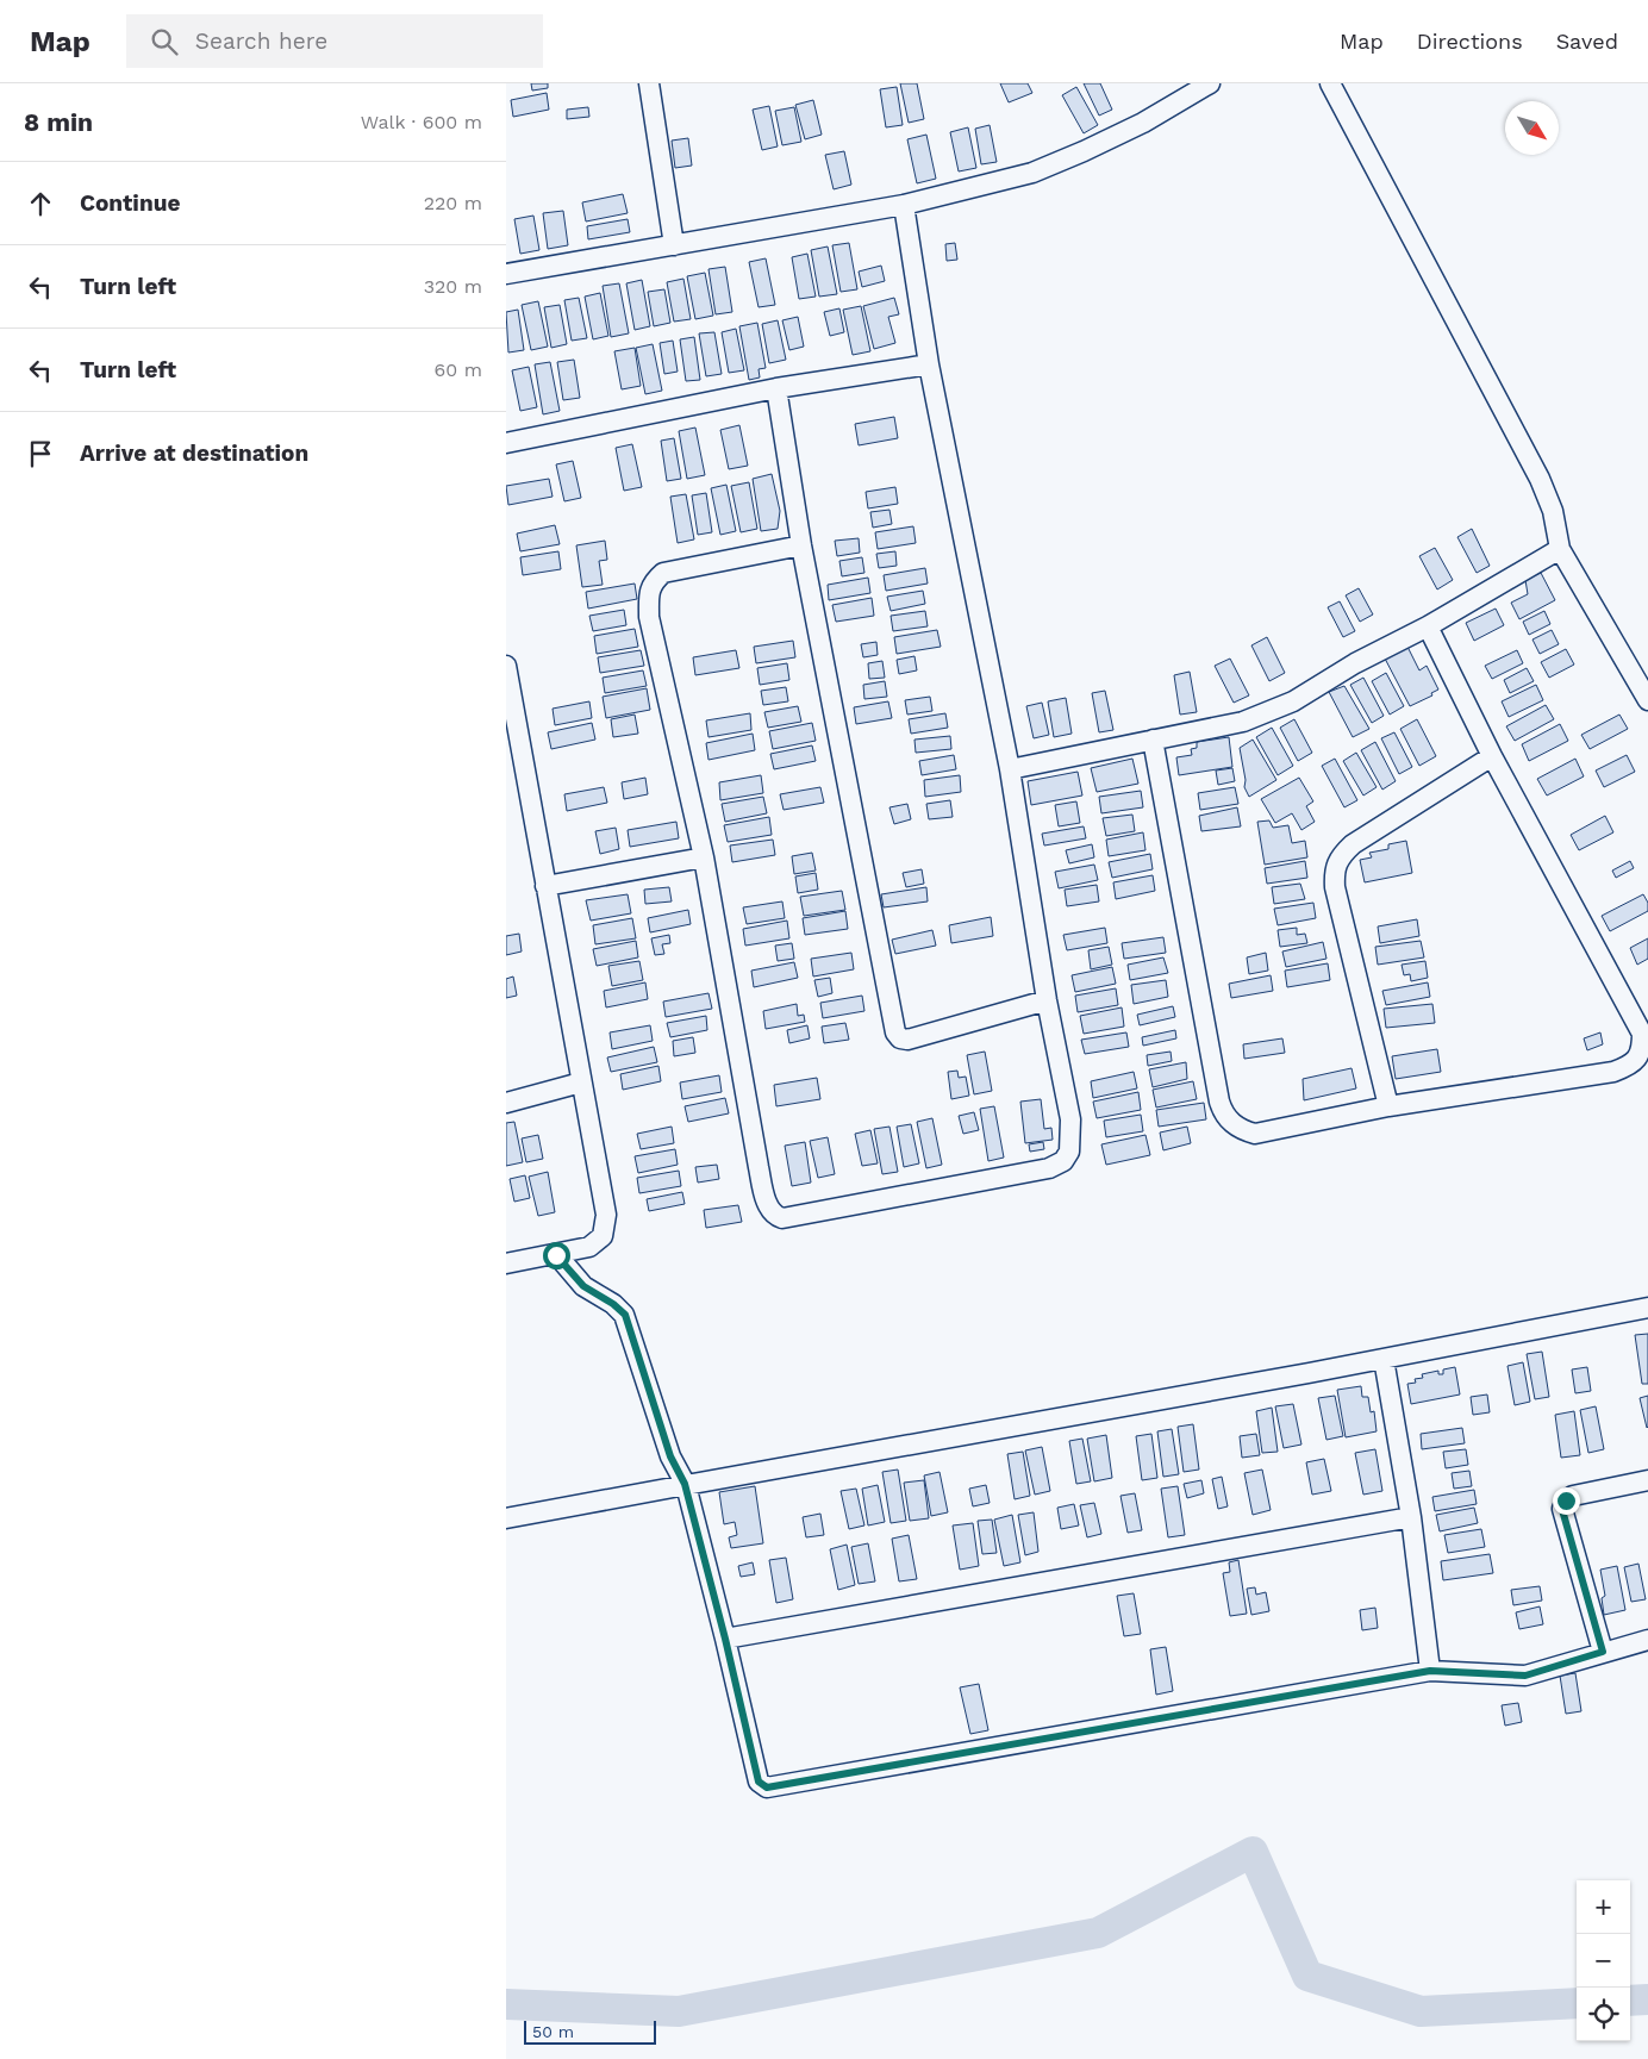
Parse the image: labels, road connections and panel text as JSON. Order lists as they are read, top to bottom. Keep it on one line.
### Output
{"scale_bar":"50 m","north":"bottom right","page":{"header":"Map","search":"Search here","nav":["Map","Directions","Saved"],"heading":["8 min","Walk · 600 m"],"list":[["Continue","220 m"],["Turn left","320 m"],["Turn left","60 m"],"Arrive at destination"],"map_buttons":["+","−"],"scale":"50 m"}}
